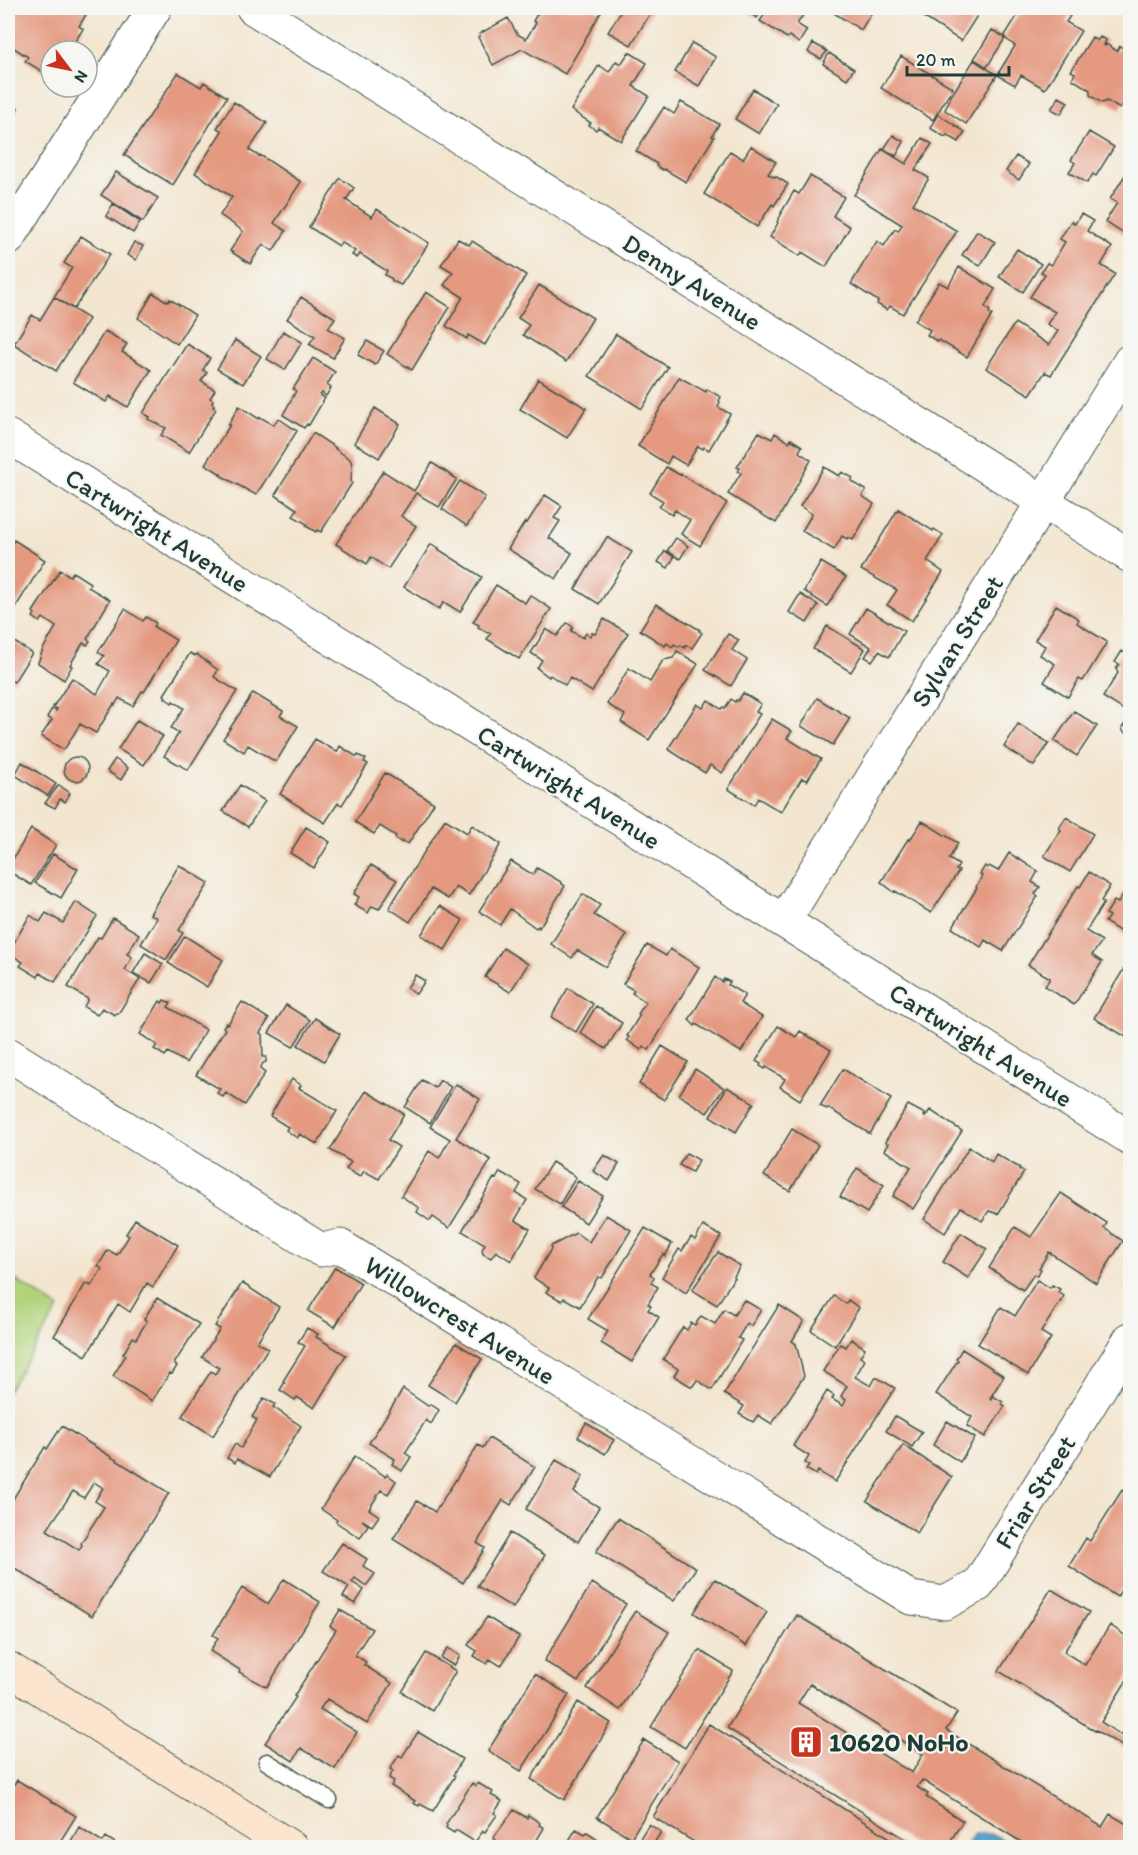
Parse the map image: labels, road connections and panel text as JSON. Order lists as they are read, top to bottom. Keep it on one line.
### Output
{"streets":{"street":["Denny Avenue","Cartwright Avenue","Sylvan Street","Willowcrest Avenue","Friar Street"]},"crossings":[["Denny Avenue","Sylvan Street"],["Cartwright Avenue","Sylvan Street"],["Willowcrest Avenue","Friar Street"]],"places":{"building":["10620 NoHo"]},"scale_bar":"20 m","north":"bottom right"}
